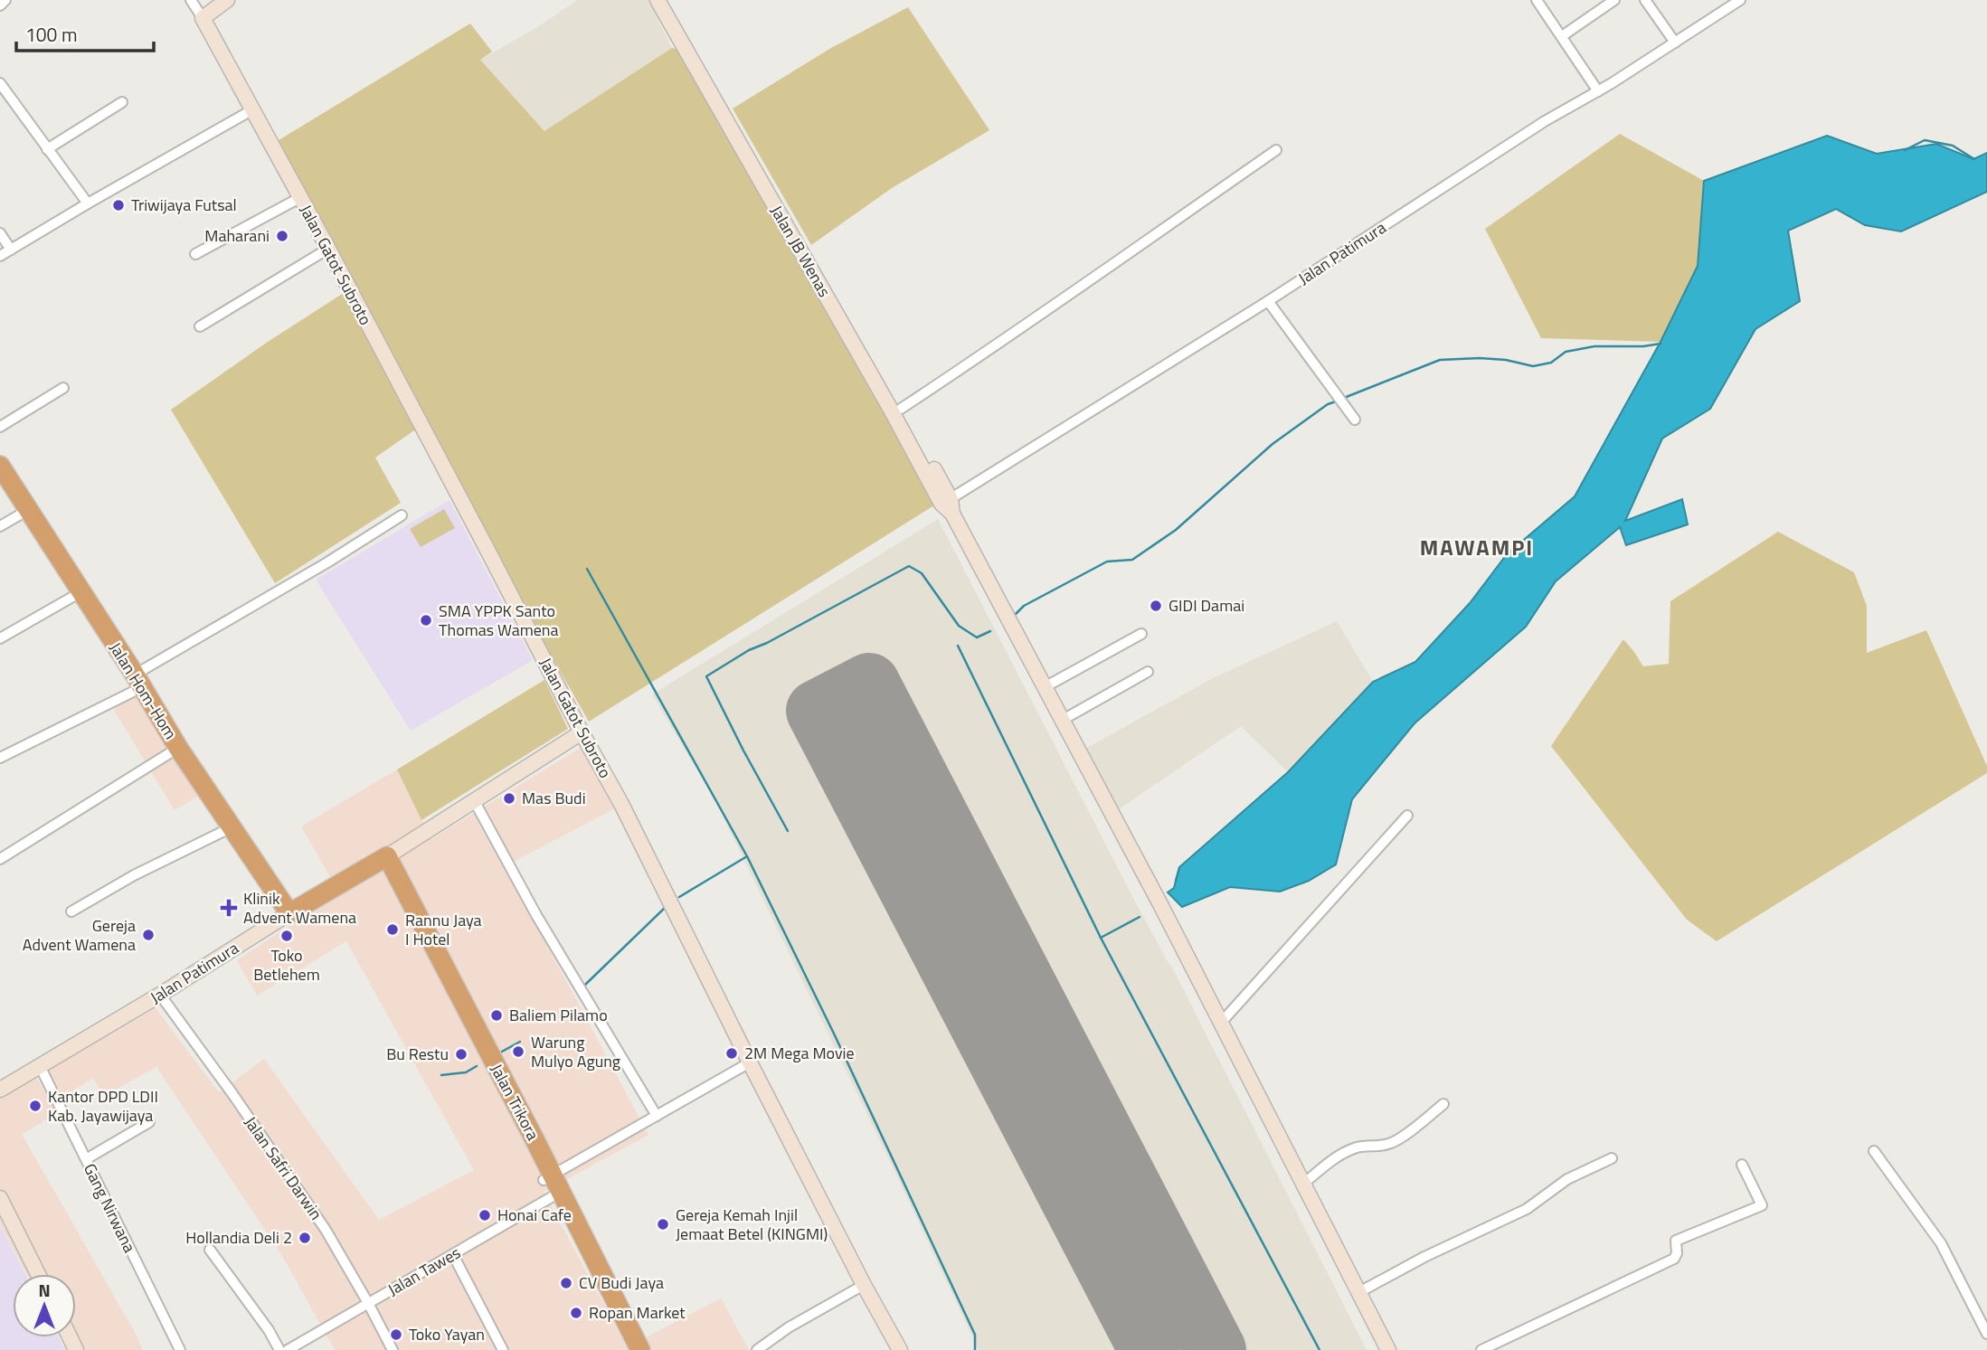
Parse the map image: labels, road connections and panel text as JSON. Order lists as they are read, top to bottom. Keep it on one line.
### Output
{"streets":{"highway":["Jalan Patimura","Jalan Hom-Hom","Jalan Trikora"],"main road":["Jalan JB Wenas","Jalan Gatot Subroto"],"street":["Jalan Safri Darwin","Gang Nirwana","Jalan Tawes"]},"crossings":[["Jalan JB Wenas","Jalan Patimura"],["Jalan Patimura","Jalan Gatot Subroto"],["Jalan Patimura","Jalan Hom-Hom"],["Jalan Patimura","Jalan Trikora"],["Jalan Patimura","Jalan Safri Darwin"],["Jalan Patimura","Gang Nirwana"],["Jalan Gatot Subroto","Jalan Tawes"],["Jalan Trikora","Jalan Tawes"],["Jalan Safri Darwin","Jalan Tawes"]],"districts":["MAWAMPI"],"places":{"other":["Triwijaya Futsal","Maharani","GIDI Damai","SMA YPPK Santo Thomas Wamena","Mas Budi","Rannu Jaya I Hotel","Gereja Advent Wamena","Toko Betlehem","Baliem Pilamo","Warung Mulyo Agung","2M Mega Movie","Bu Restu","Kantor DPD LDII Kab. Jayawijaya","Honai Cafe","Gereja Kemah Injil Jemaat Betel (KINGMI)","Hollandia Deli 2","CV Budi Jaya","Ropan Market","Toko Yayan"],"health":["Klinik Advent Wamena"]},"scale_bar":"100 m","north":"top"}
